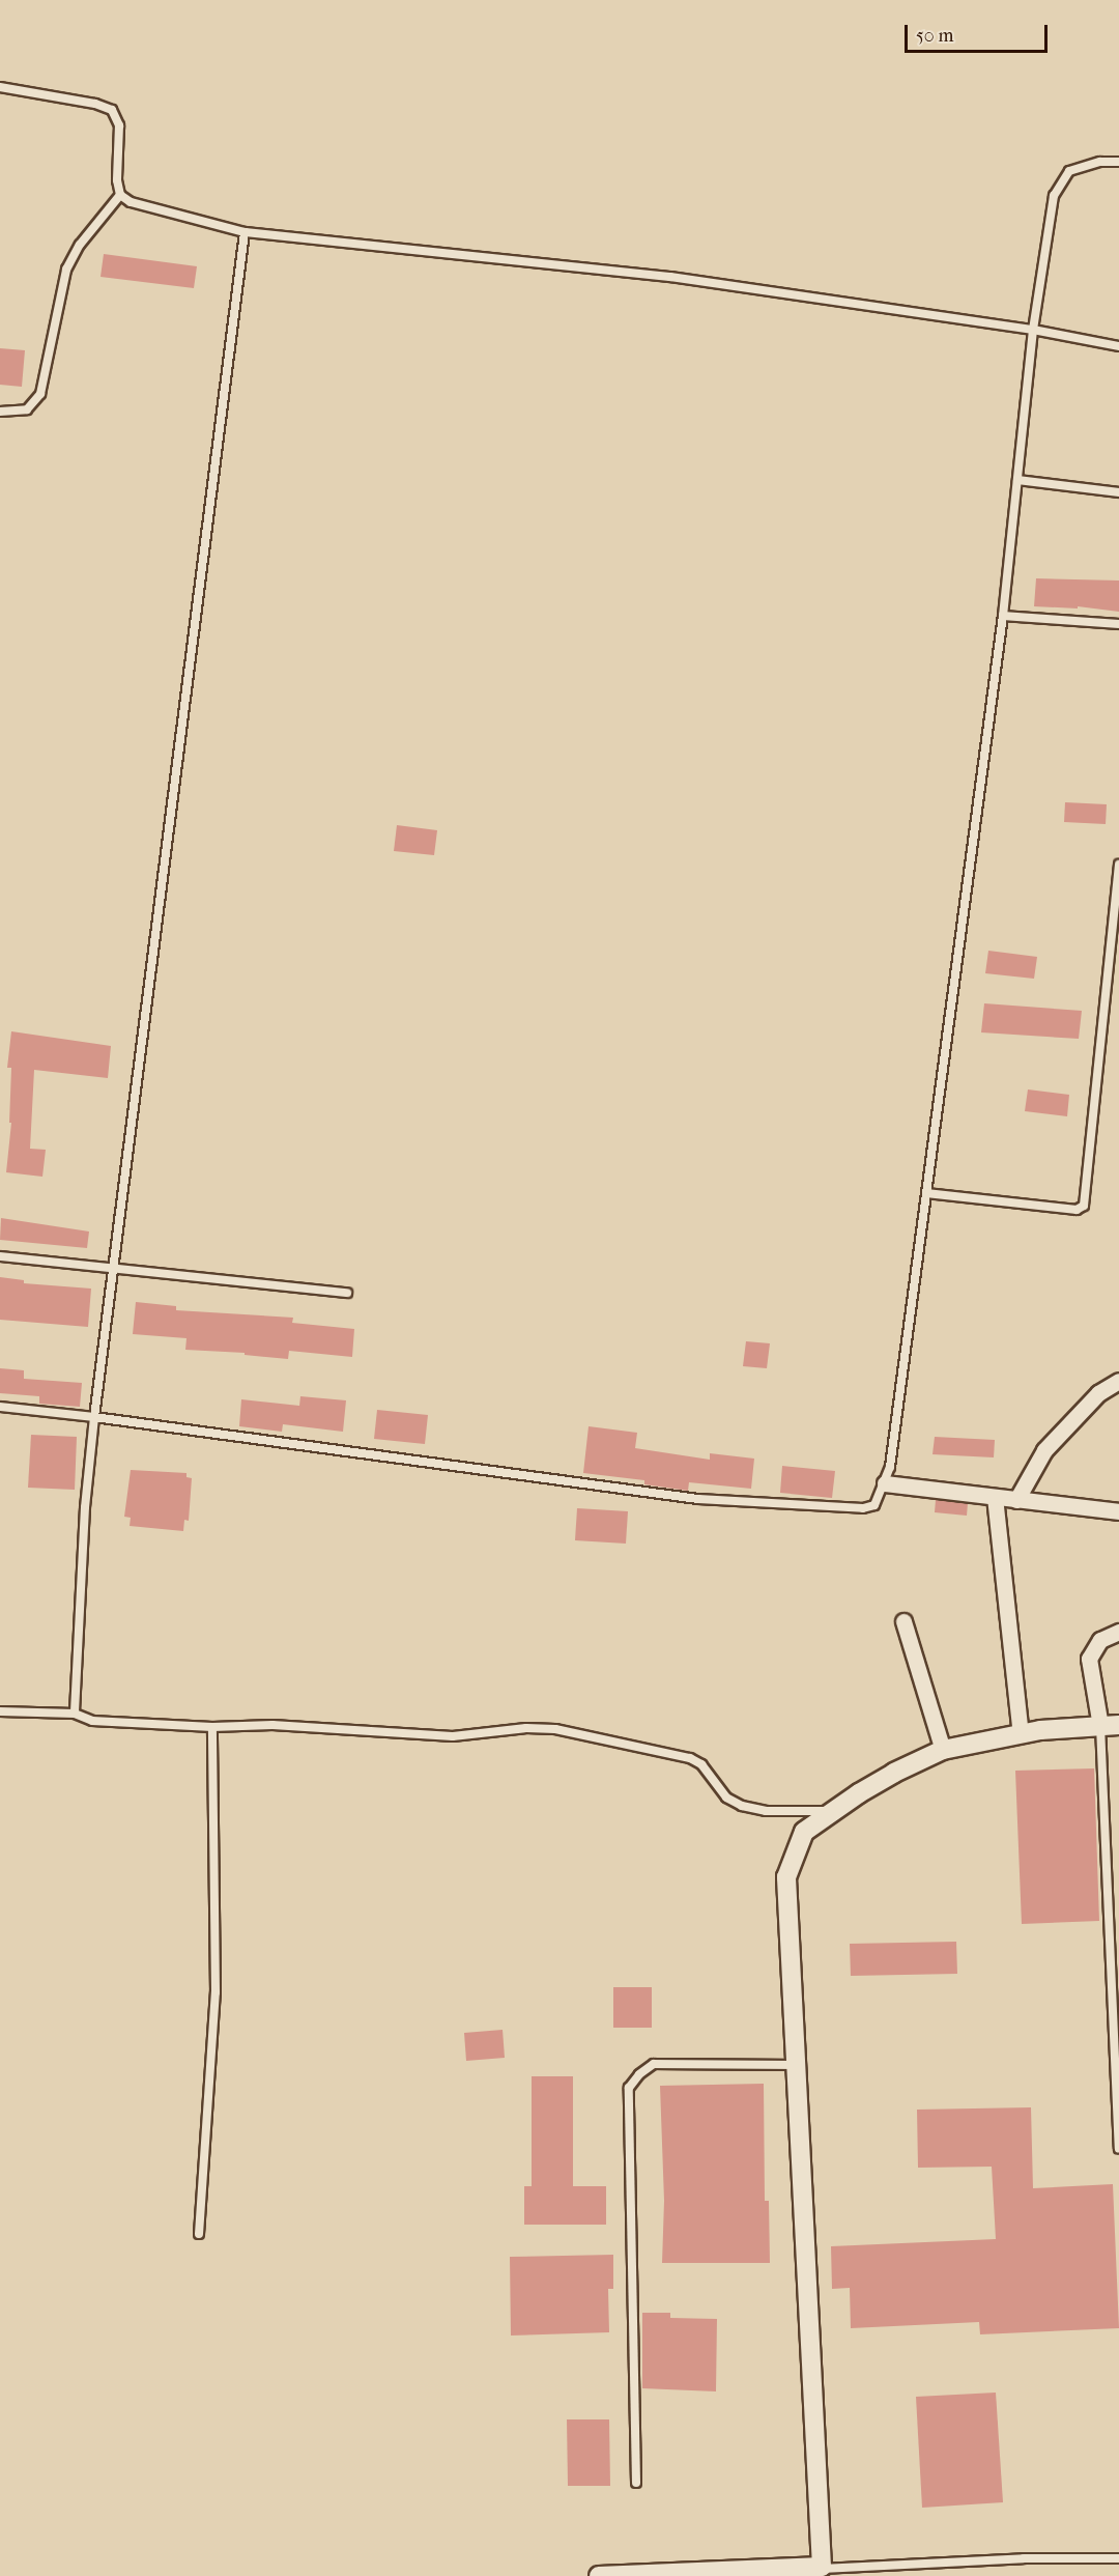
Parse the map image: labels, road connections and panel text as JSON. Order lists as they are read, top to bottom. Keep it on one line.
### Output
{"scale_bar":"50 m"}
